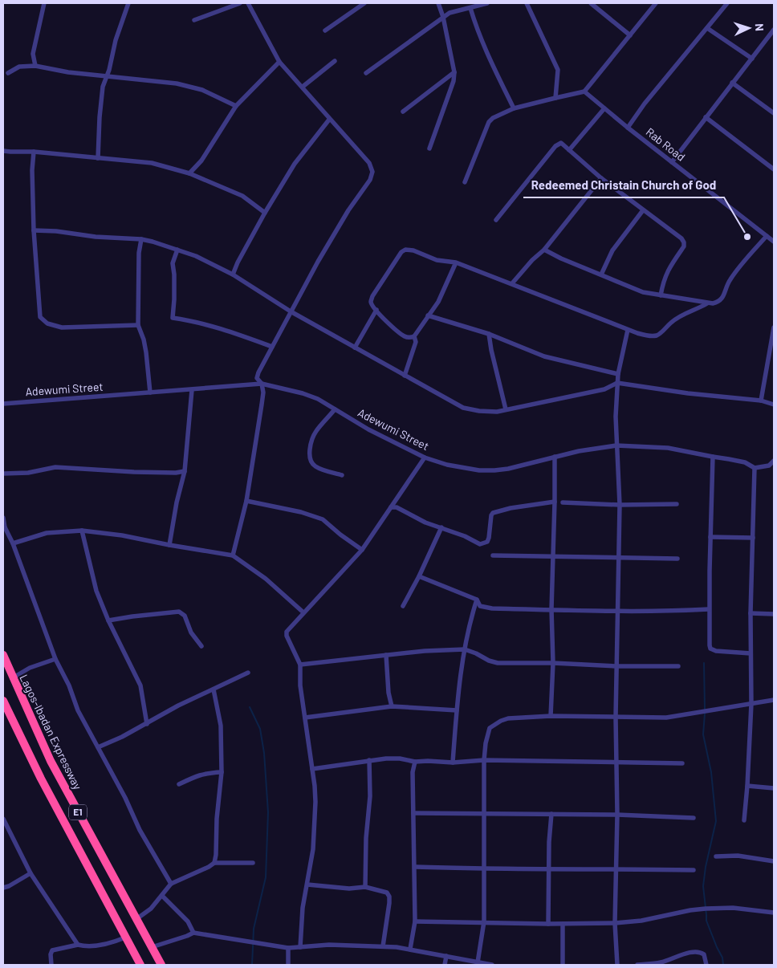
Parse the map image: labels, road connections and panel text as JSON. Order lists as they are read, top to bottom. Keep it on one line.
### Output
{"streets":{"highway":["Lagos-Ibadan Expressway","E1"],"street":["Rab Road","Adewumi Street"]},"places":["Redeemed Christain Church of God"],"north":"right"}
